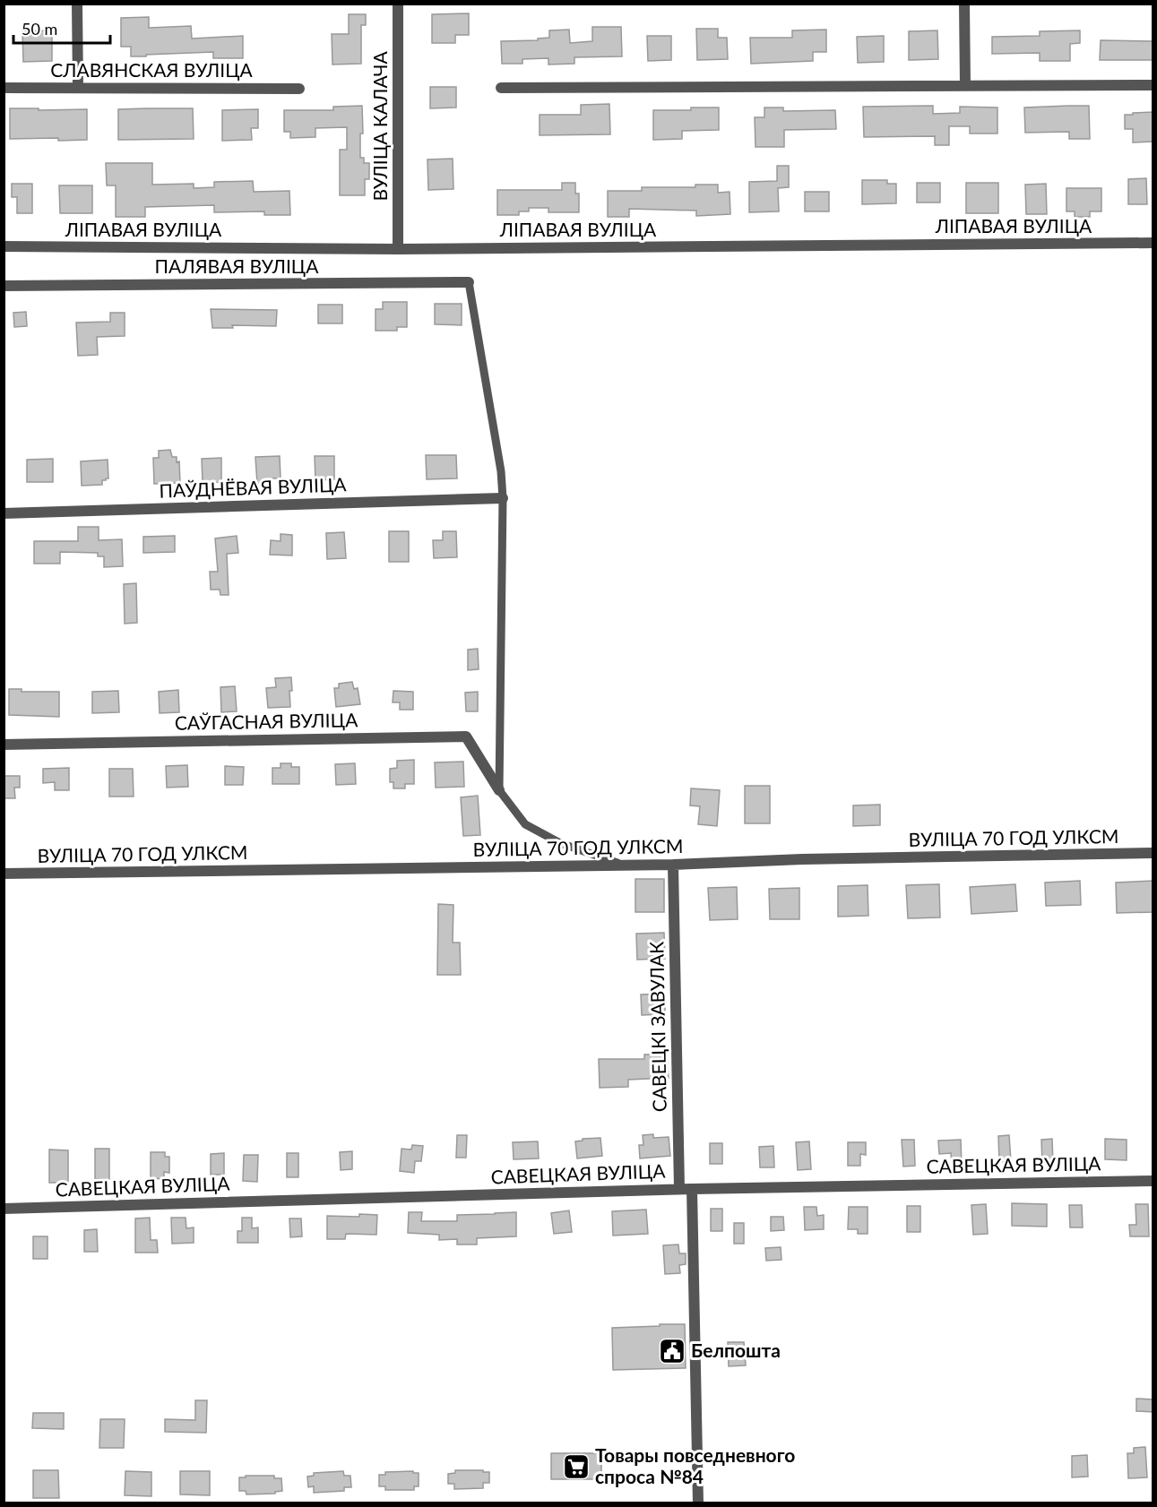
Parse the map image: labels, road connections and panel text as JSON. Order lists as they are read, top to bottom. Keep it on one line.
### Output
{"streets":{"street":["СЛАВЯНСКАЯ ВУЛІЦА","ВУЛІЦА КАЛАЧА","ЛІПАВАЯ ВУЛІЦА","ПАЛЯВАЯ ВУЛІЦА","ПАЎДНЁВАЯ ВУЛІЦА","САЎГАСНАЯ ВУЛІЦА","ВУЛІЦА 70 ГОД УЛКСМ","САВЕЦКІ ЗАВУЛАК","САВЕЦКАЯ ВУЛІЦА"]},"crossings":[["ВУЛІЦА КАЛАЧА","ЛІПАВАЯ ВУЛІЦА"],["ВУЛІЦА 70 ГОД УЛКСМ","САВЕЦКІ ЗАВУЛАК"],["САВЕЦКІ ЗАВУЛАК","САВЕЦКАЯ ВУЛІЦА"]],"places":{"public building":["Белпошта"],"supermarket":["Товары повседневного спроса №84"]},"scale_bar":"50 m"}
